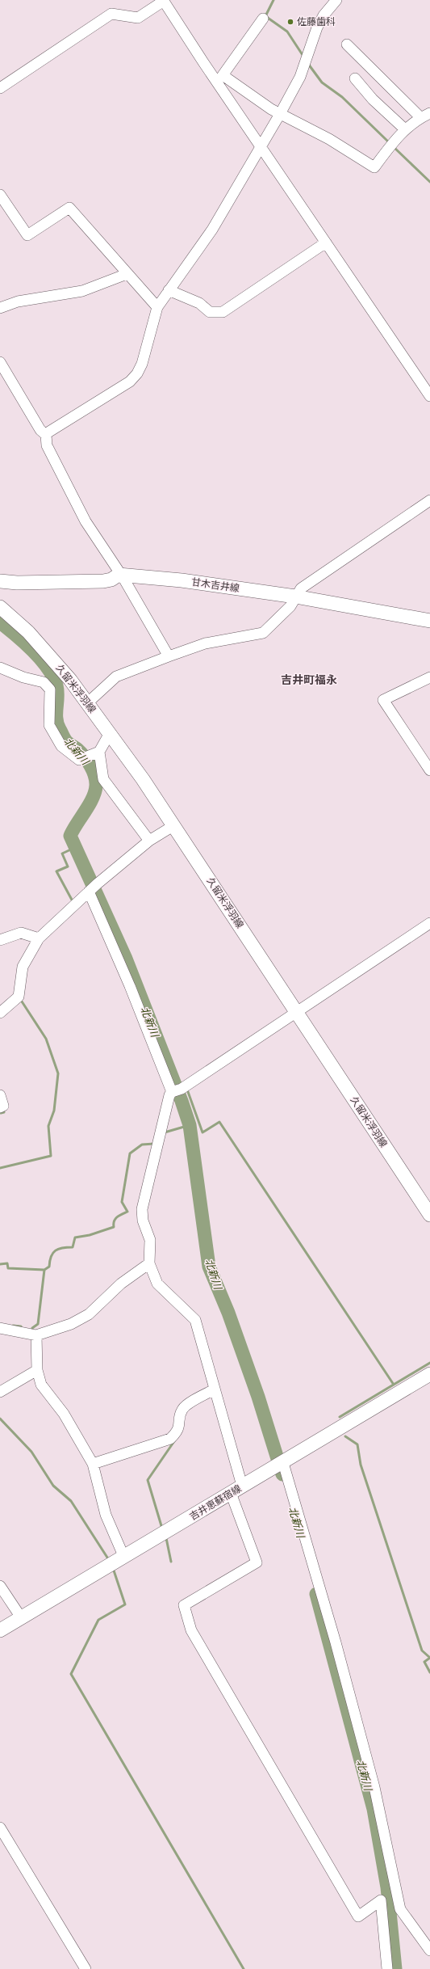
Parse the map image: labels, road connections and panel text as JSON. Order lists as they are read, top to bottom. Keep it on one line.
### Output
{"streets":{"main road":["甘木吉井線","久留米浮羽線","吉井恵蘇宿線"]},"districts":["吉井町福永"],"water":["北新川"],"places":["佐藤歯科"]}
